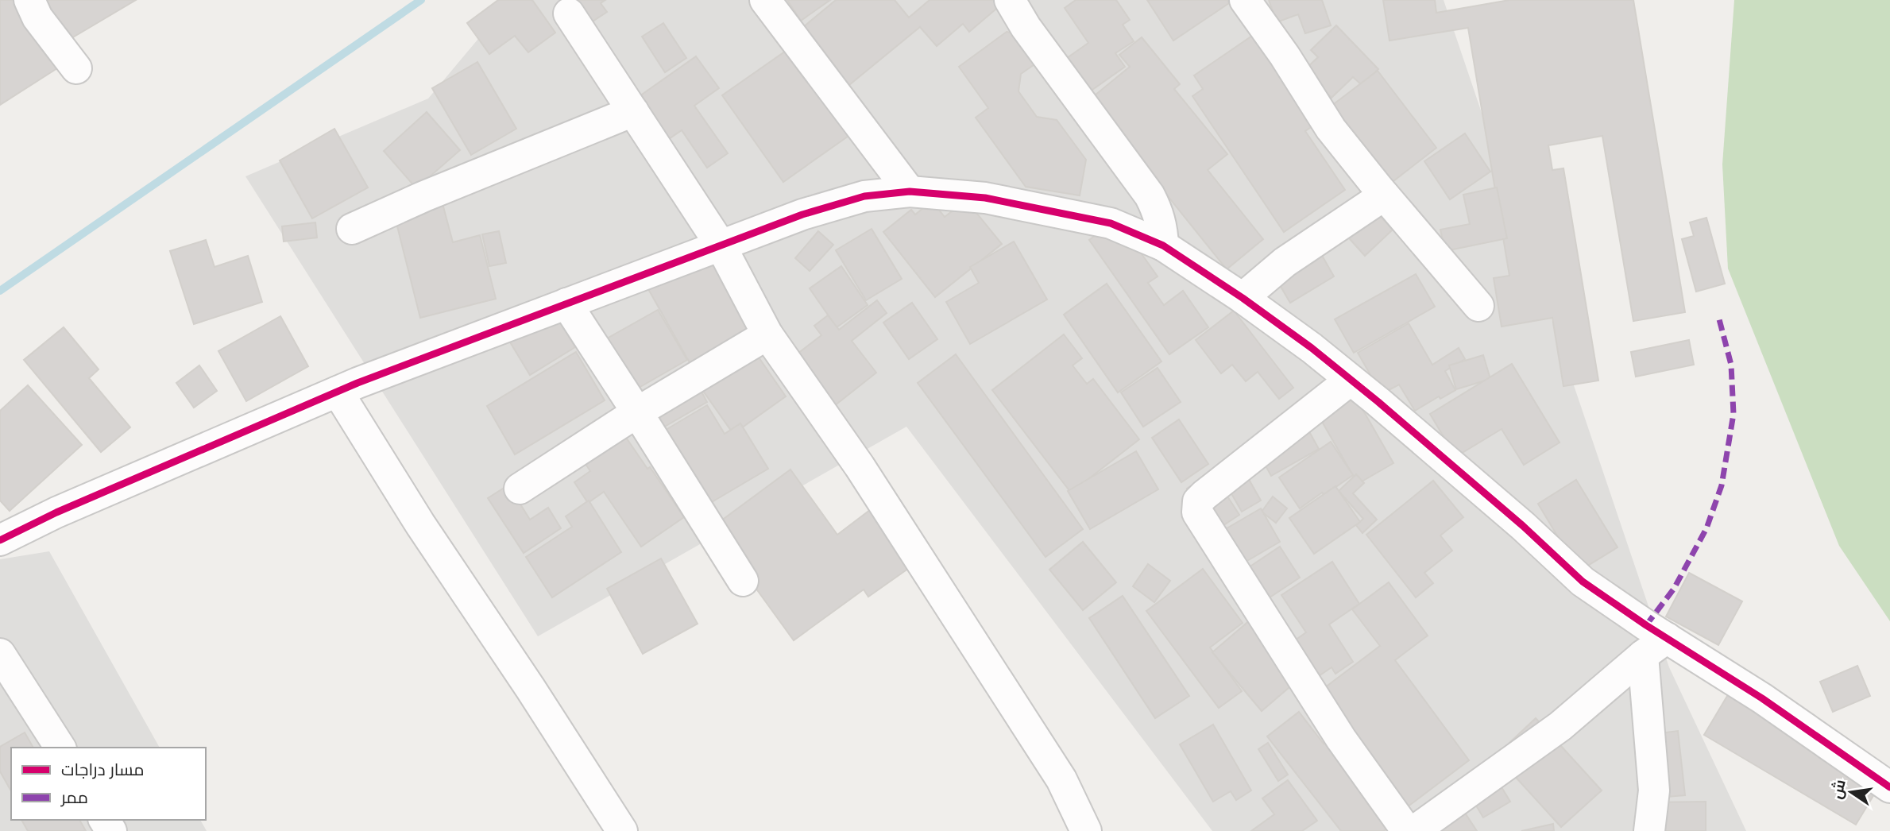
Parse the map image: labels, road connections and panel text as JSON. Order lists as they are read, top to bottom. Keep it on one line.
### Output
{"legend":["مسار دراجات","ممر"],"north":"left"}
